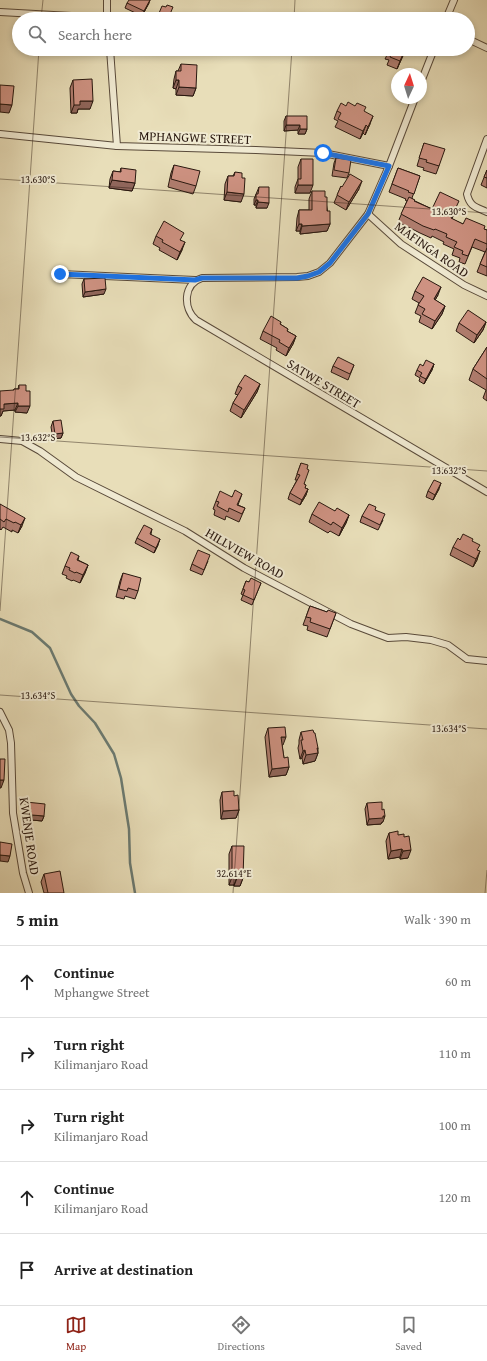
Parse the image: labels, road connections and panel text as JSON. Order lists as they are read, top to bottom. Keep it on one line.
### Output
{"streets":{"street":["MPHANGWE STREET","MAFINGA ROAD","SATWE STREET","HILLVIEW ROAD","KWENJE ROAD"]},"north":"top","page":{"search":"Search here","heading":["5 min","Walk · 390 m"],"list":[["Continue","Mphangwe Street","60 m"],["Turn right","Kilimanjaro Road","110 m"],["Turn right","Kilimanjaro Road","100 m"],["Continue","Kilimanjaro Road","120 m"],"Arrive at destination"],"nav":["Map","Directions","Saved"]},"coordinates":["13.630°S","13.632°S","13.634°S","32.614°E"]}
